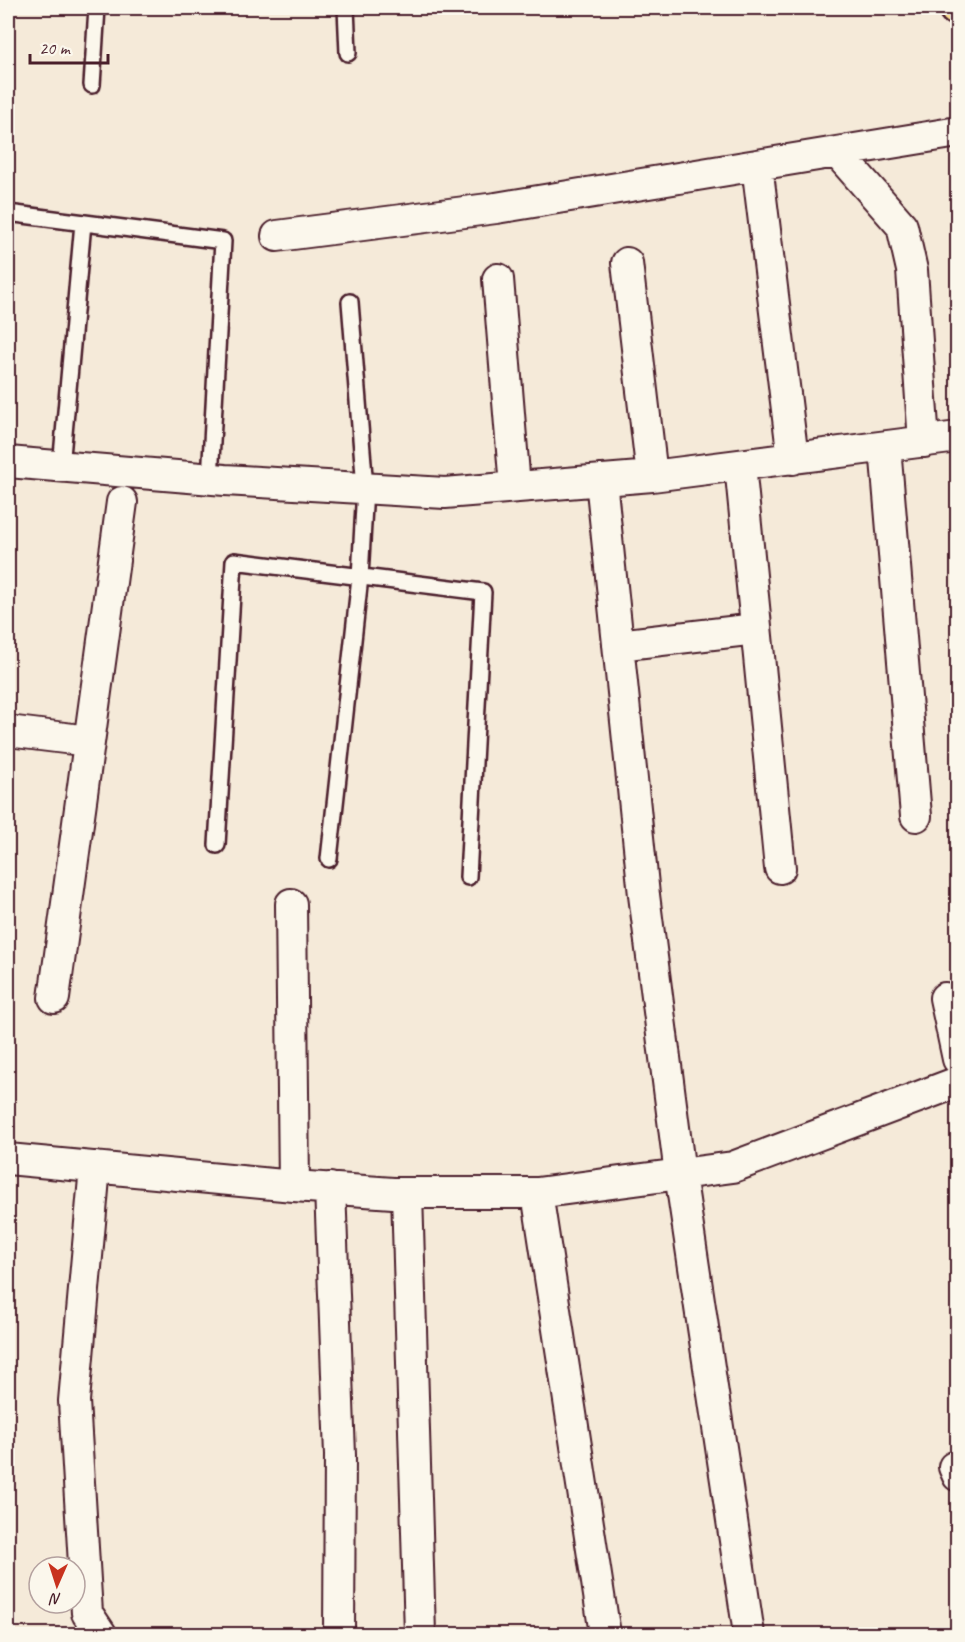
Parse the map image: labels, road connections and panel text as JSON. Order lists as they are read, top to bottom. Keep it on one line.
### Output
{"scale_bar":"20 m","north":"bottom"}
